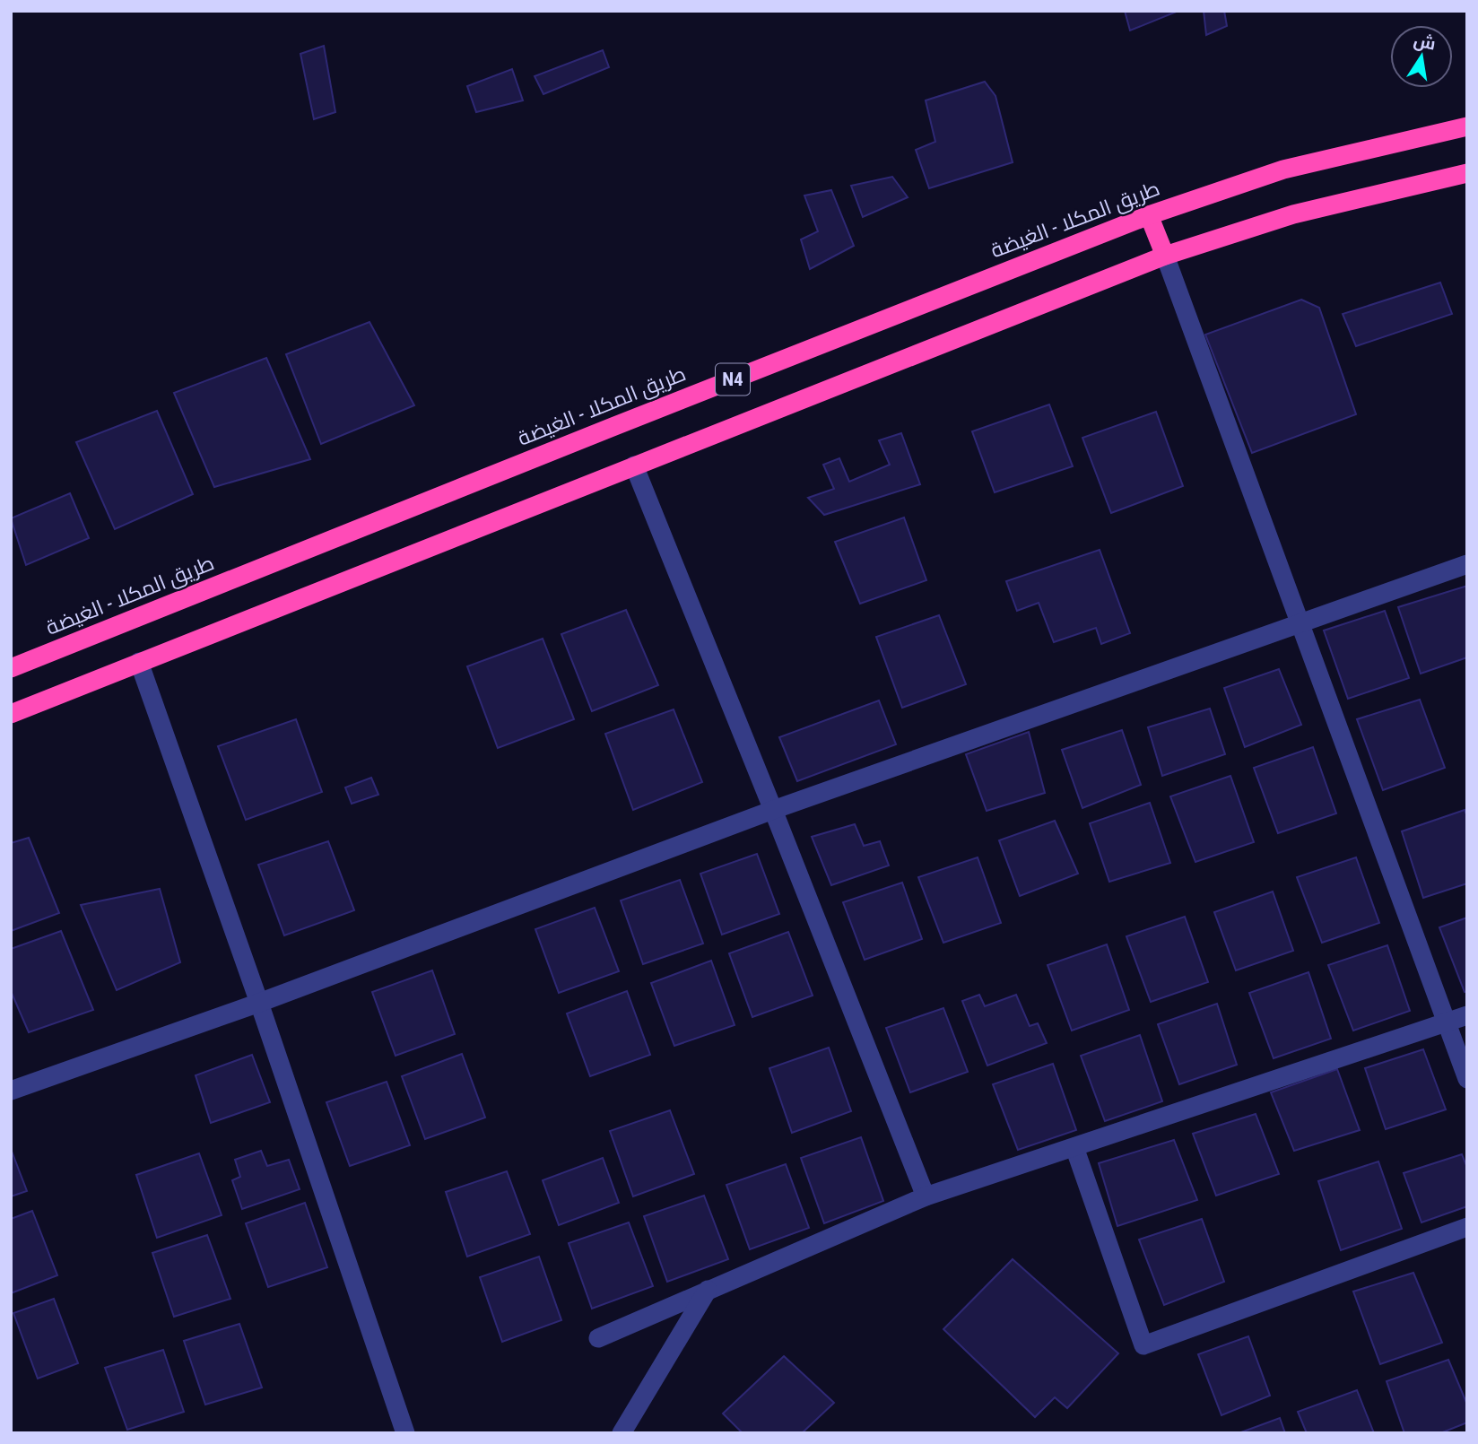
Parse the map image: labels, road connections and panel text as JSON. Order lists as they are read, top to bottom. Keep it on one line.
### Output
{"streets":{"highway":["طريق المكلا - الغيضة","N4"]},"north":"top"}
